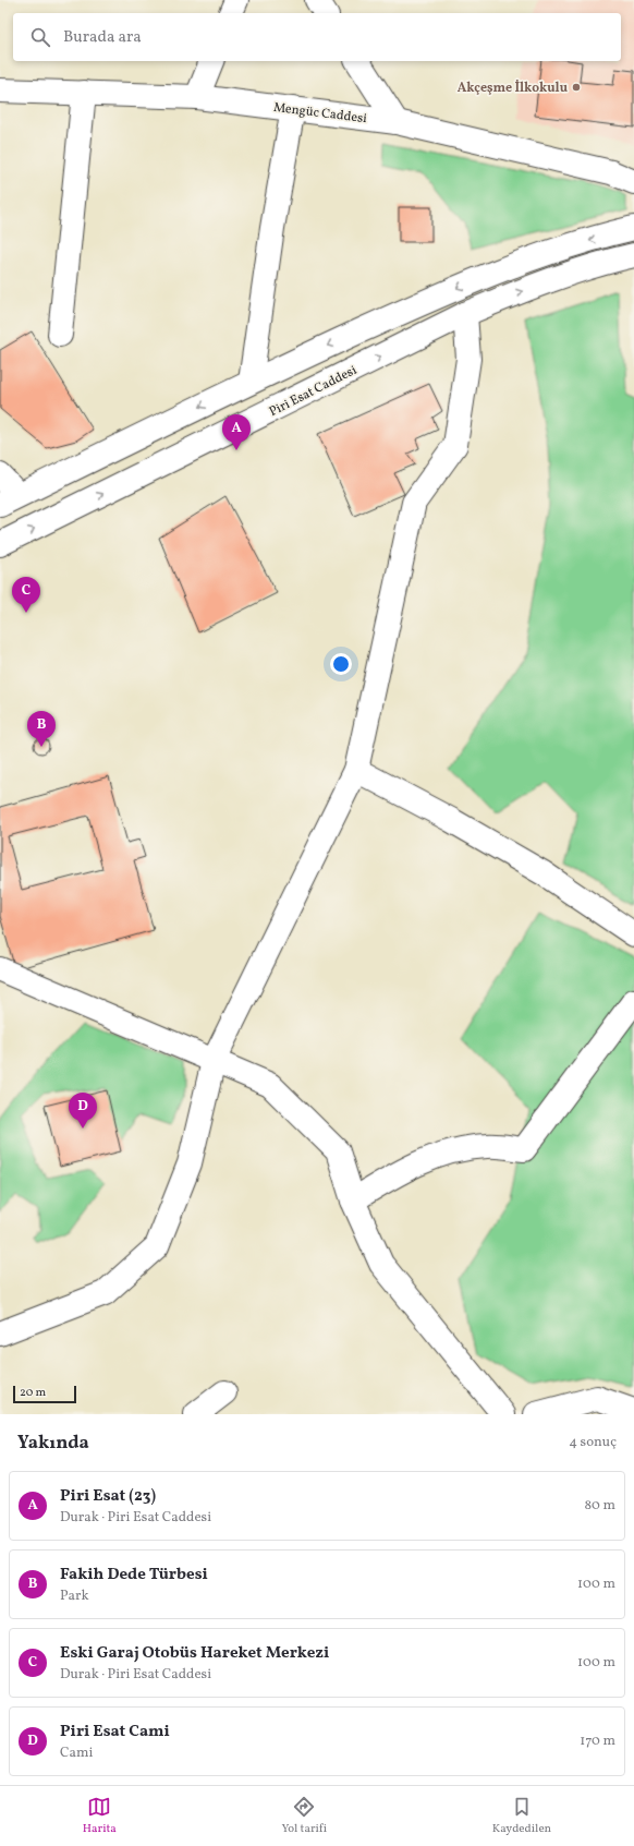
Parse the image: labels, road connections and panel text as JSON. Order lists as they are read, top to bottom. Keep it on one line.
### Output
{"streets":{"street":["Mengüc Caddesi","Piri Esat Caddesi"]},"places":["Akçeşme İlkokulu"],"scale_bar":"20 m","page":{"search":"Burada ara","pins":["A","C","B","D"],"scale":"20 m","heading":["Yakında","4 sonuç"],"list":[{"mark":"A","name":"Piri Esat (23)","note":"Durak · Piri Esat Caddesi","value":"80 m"},{"mark":"B","name":"Fakih Dede Türbesi","note":"Park","value":"100 m"},{"mark":"C","name":"Eski Garaj Otobüs Hareket Merkezi","note":"Durak · Piri Esat Caddesi","value":"100 m"},{"mark":"D","name":"Piri Esat Cami","note":"Cami","value":"170 m"}],"nav":["Harita","Yol tarifi","Kaydedilen"]}}
